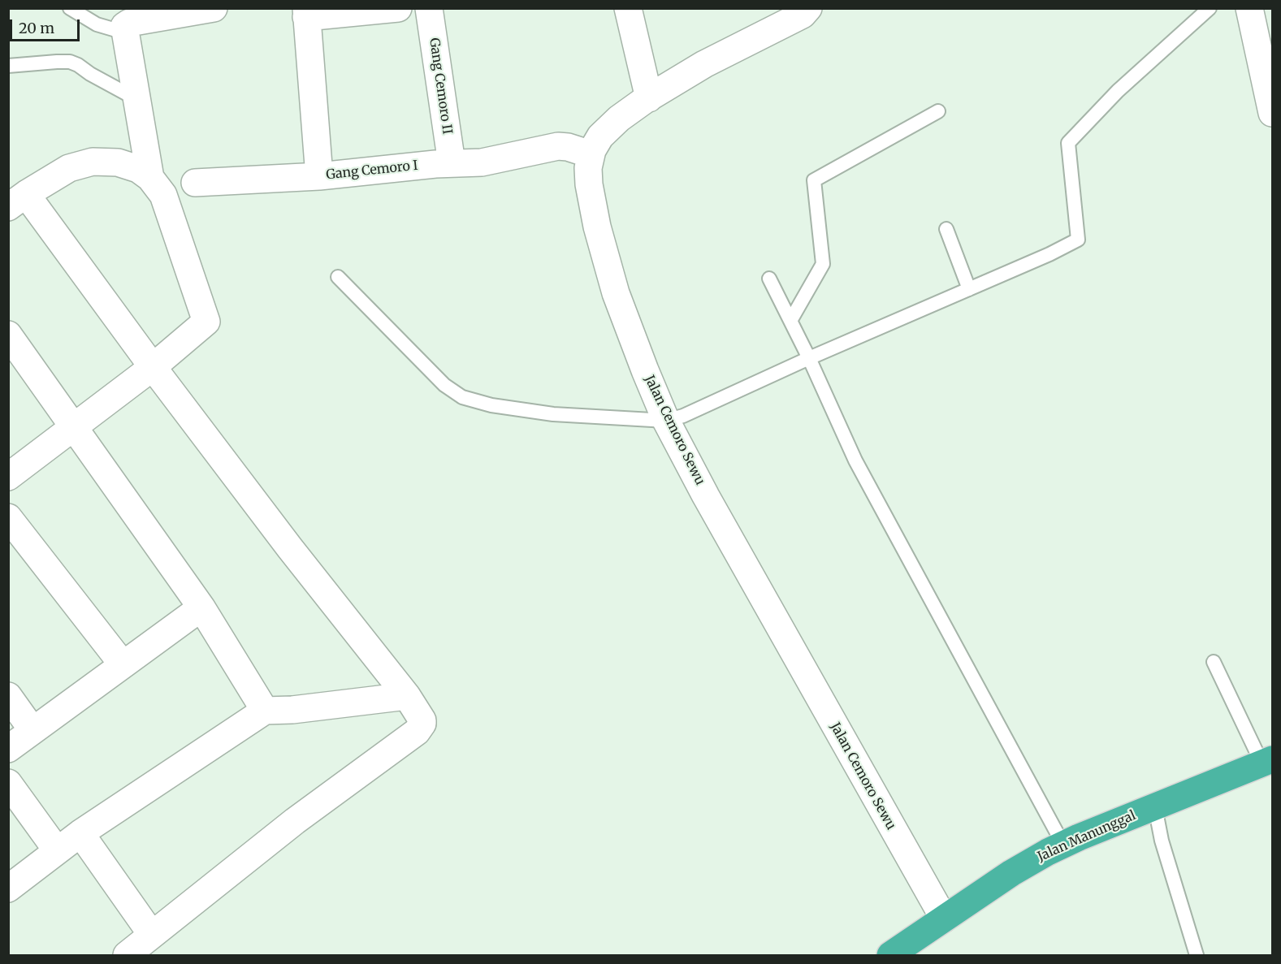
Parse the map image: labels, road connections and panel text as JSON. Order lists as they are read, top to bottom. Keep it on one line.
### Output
{"streets":{"highway":["Jalan Manunggal"],"street":["Gang Cemoro II","Gang Cemoro I","Jalan Cemoro Sewu"]},"crossings":[["Gang Cemoro II","Gang Cemoro I"],["Gang Cemoro I","Jalan Cemoro Sewu"],["Jalan Cemoro Sewu","Jalan Manunggal"]],"scale_bar":"20 m"}
